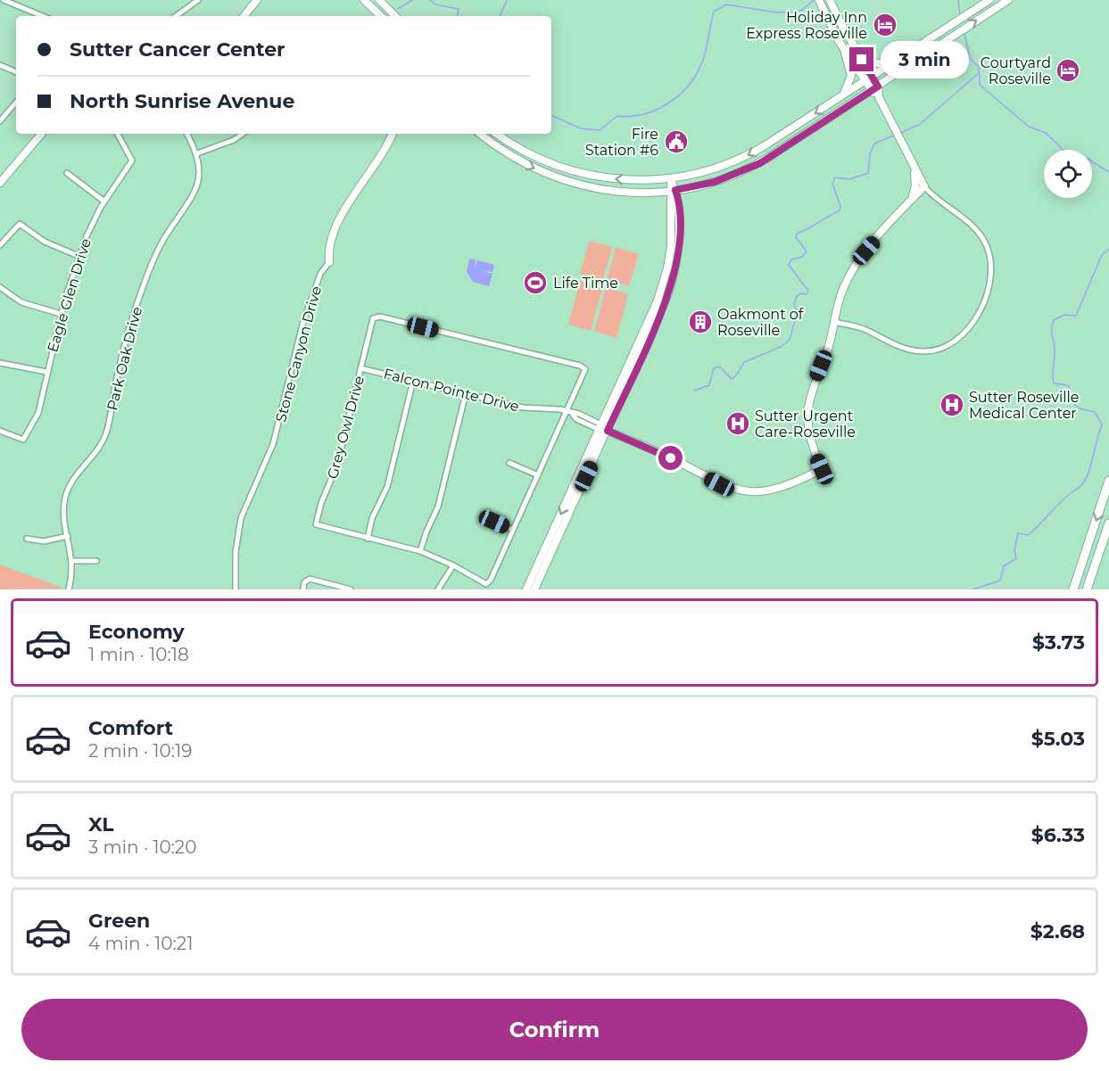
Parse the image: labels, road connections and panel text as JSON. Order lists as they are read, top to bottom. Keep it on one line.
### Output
{"streets":{"main road":["Stone Canyon Drive"],"street":["Eagle Glen Drive","Park Oak Drive","Falcon Pointe Drive","Grey Owl Drive"]},"crossings":[["Falcon Pointe Drive","Grey Owl Drive"]],"places":{"hotel":["Holiday Inn Express Roseville","Courtyard Roseville"],"public building":["Fire Station #6"],"sports":["Life Time"],"building":["Oakmont of Roseville"],"hospital":["Sutter Roseville Medical Center","Sutter Urgent Care-Roseville"]},"page":{"banner":["Sutter Cancer Center","North Sunrise Avenue"],"bubble":"3 min","list":[{"name":"Economy","note":"1 min · 10:18","value":"$3.73"},{"name":"Comfort","note":"2 min · 10:19","value":"$5.03"},{"name":"XL","note":"3 min · 10:20","value":"$6.33"},{"name":"Green","note":"4 min · 10:21","value":"$2.68"}],"buttons":"Confirm"}}
